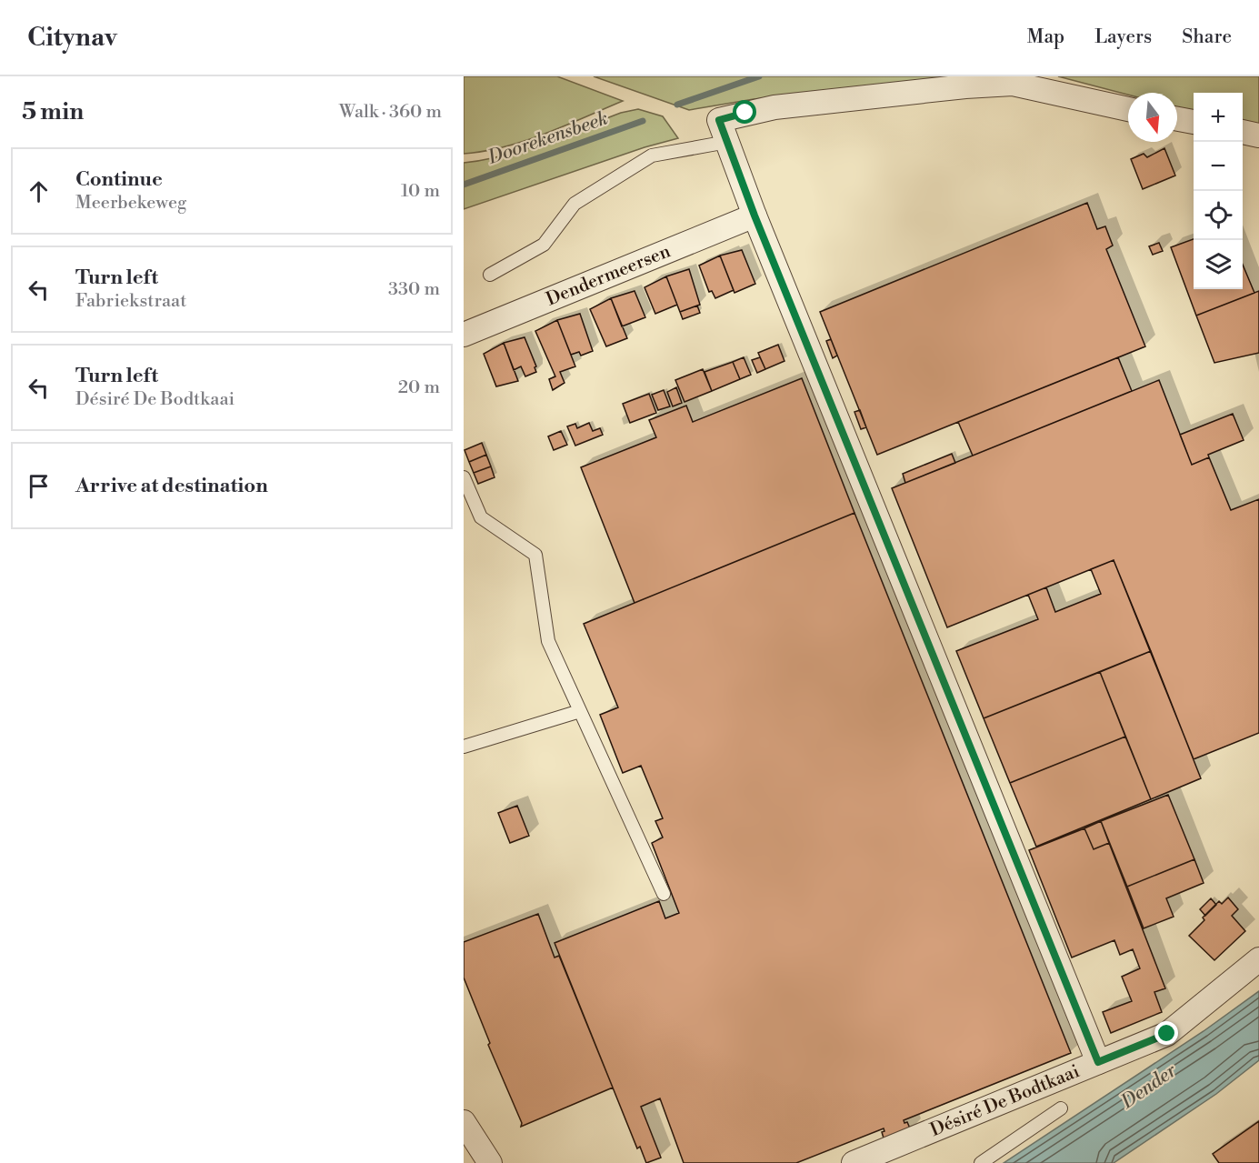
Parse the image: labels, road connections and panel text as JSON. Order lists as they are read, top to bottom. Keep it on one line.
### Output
{"streets":{"street":["Dendermeersen","Désiré De Bodtkaai"]},"water":["Doorekensbeek","Dender"],"north":"bottom","page":{"header":"Citynav","nav":["Map","Layers","Share"],"heading":["5 min","Walk · 360 m"],"map_buttons":["+","−"],"list":[["Continue","Meerbekeweg","10 m"],["Turn left","Fabriekstraat","330 m"],["Turn left","Désiré De Bodtkaai","20 m"],"Arrive at destination"]}}
